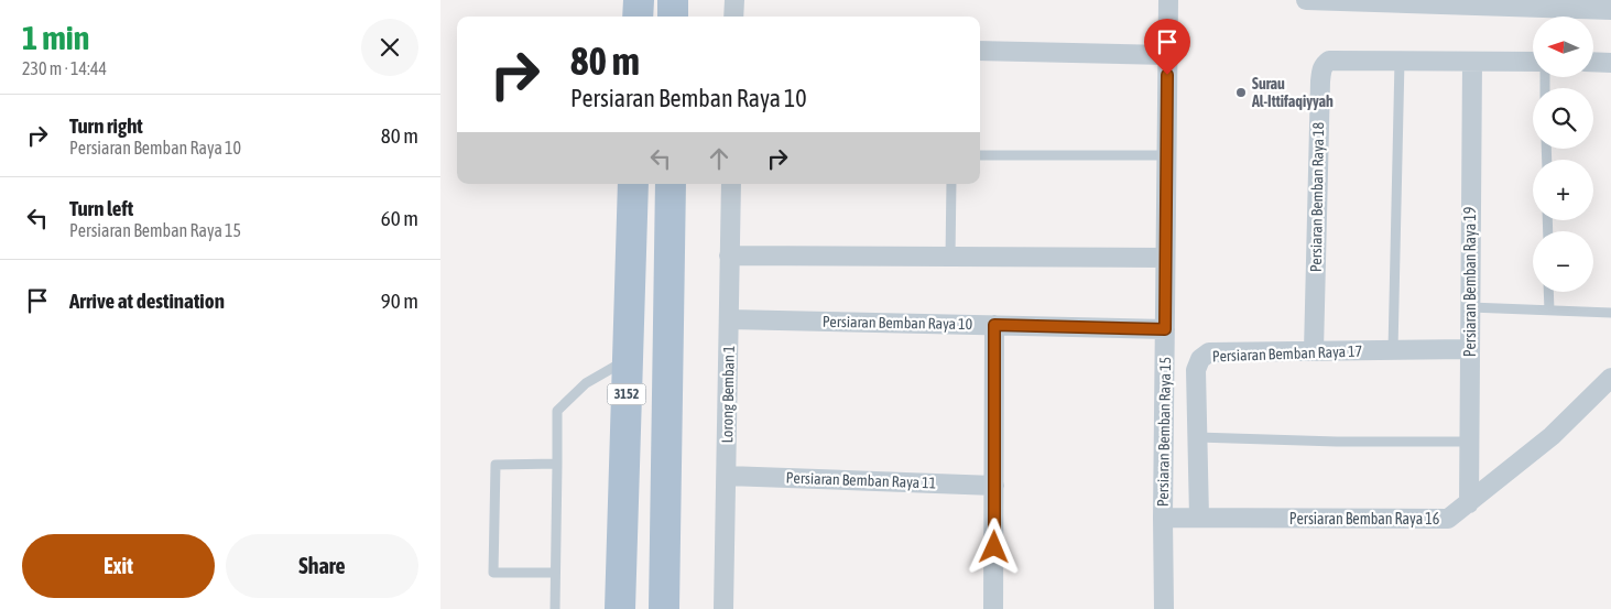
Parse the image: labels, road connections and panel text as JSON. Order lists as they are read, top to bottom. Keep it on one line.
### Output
{"streets":{"main road":["3152"],"street":["Persiaran Bemban Raya 18","Persiaran Bemban Raya 19","Persiaran Bemban Raya 10","Persiaran Bemban Raya 17","Lorong Bemban 1","Persiaran Bemban Raya 15","Persiaran Bemban Raya 11","Persiaran Bemban Raya 16"]},"crossings":[["Persiaran Bemban Raya 18","Persiaran Bemban Raya 19"],["Persiaran Bemban Raya 18","Persiaran Bemban Raya 17"],["Persiaran Bemban Raya 19","Persiaran Bemban Raya 17"],["Persiaran Bemban Raya 19","Persiaran Bemban Raya 16"],["Persiaran Bemban Raya 10","Lorong Bemban 1"],["Persiaran Bemban Raya 10","Persiaran Bemban Raya 15"],["Persiaran Bemban Raya 17","Persiaran Bemban Raya 16"],["Lorong Bemban 1","Persiaran Bemban Raya 11"],["Persiaran Bemban Raya 15","Persiaran Bemban Raya 16"]],"places":["Surau Al-Ittifaqiyyah"],"north":"left","page":{"heading":["1 min","230 m · 14:44"],"map_buttons":["+","−"],"turn":["80 m","Persiaran Bemban Raya 10"],"list":[{"name":"Turn right","note":"Persiaran Bemban Raya 10","value":"80 m"},{"name":"Turn left","note":"Persiaran Bemban Raya 15","value":"60 m"},{"name":"Arrive at destination","value":"90 m"}],"buttons":["Exit","Share"]}}
